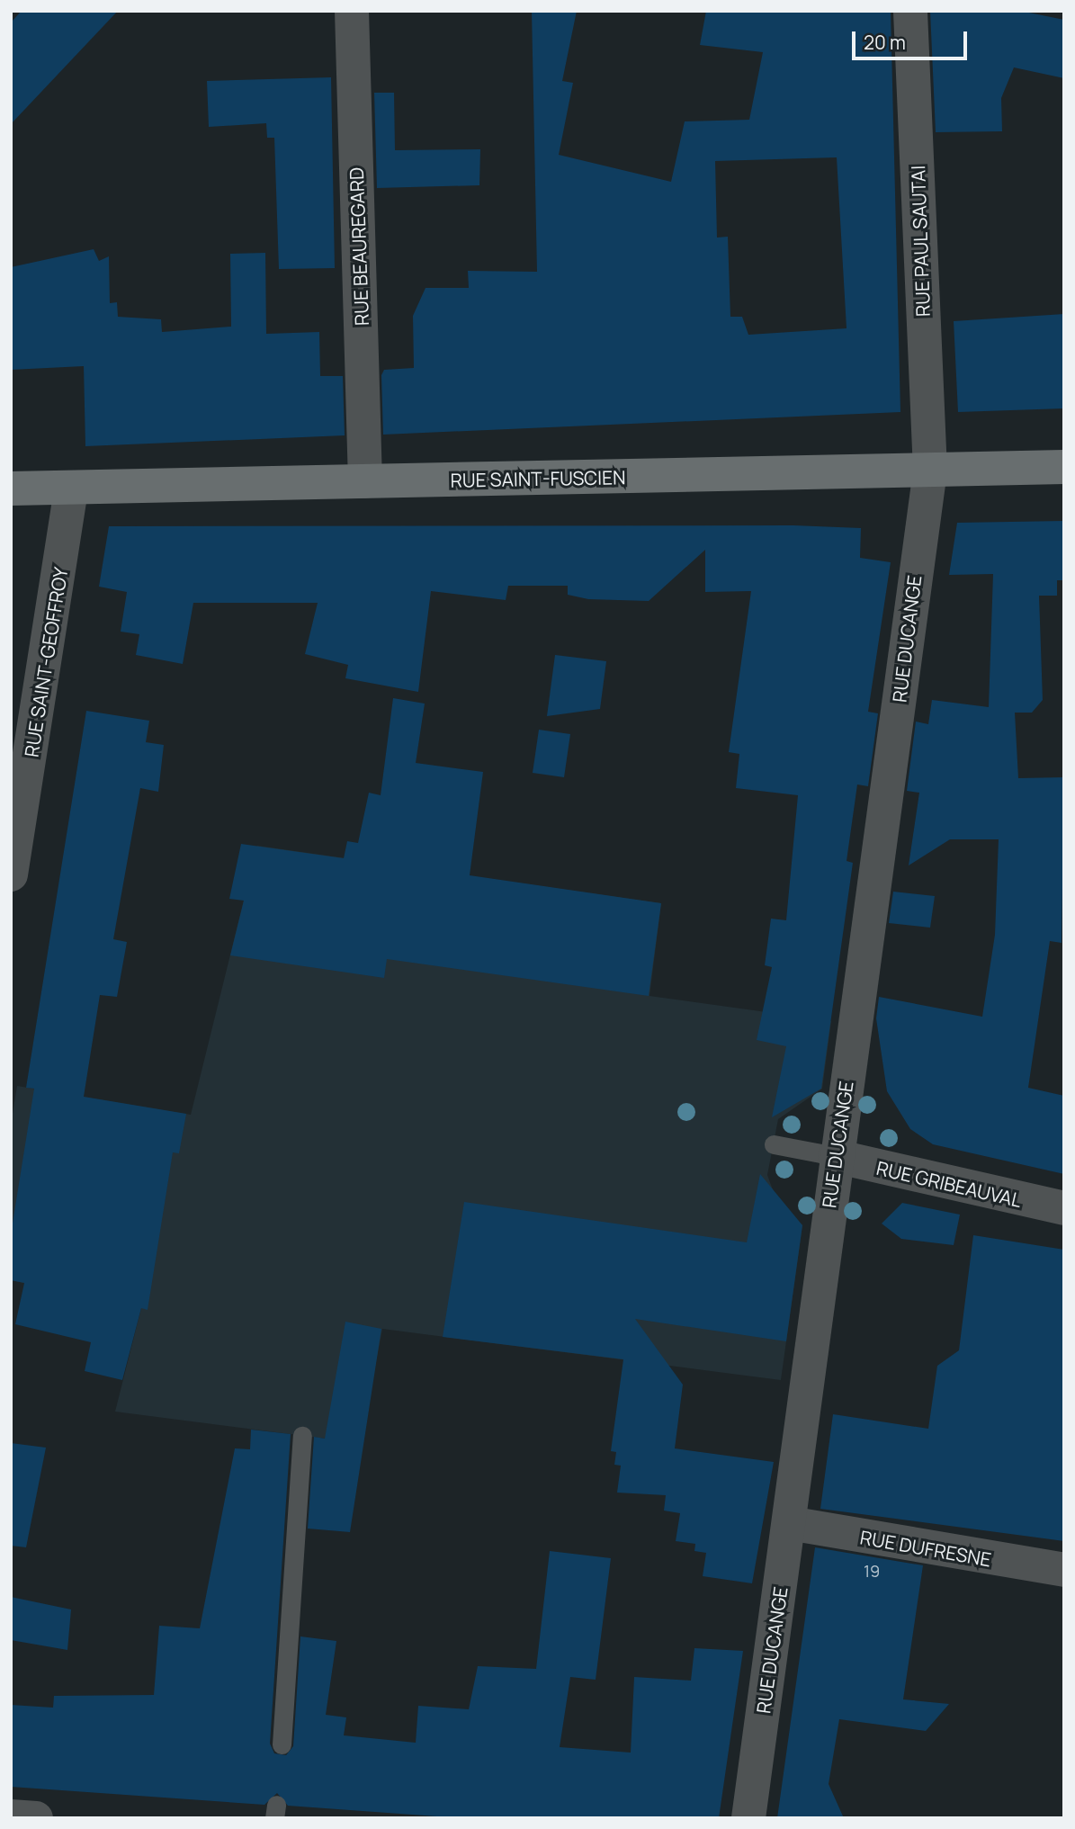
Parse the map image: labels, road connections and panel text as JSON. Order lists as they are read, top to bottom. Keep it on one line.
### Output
{"streets":{"main road":["RUE SAINT-FUSCIEN"],"street":["RUE PAUL SAUTAI","RUE BEAUREGARD","RUE DUCANGE","RUE SAINT-GEOFFROY","RUE GRIBEAUVAL","RUE DUFRESNE"]},"crossings":[["RUE PAUL SAUTAI","RUE SAINT-FUSCIEN"],["RUE PAUL SAUTAI","RUE DUCANGE"],["RUE BEAUREGARD","RUE SAINT-FUSCIEN"],["RUE SAINT-FUSCIEN","RUE DUCANGE"],["RUE SAINT-FUSCIEN","RUE SAINT-GEOFFROY"],["RUE DUCANGE","RUE GRIBEAUVAL"],["RUE DUCANGE","RUE DUFRESNE"]],"house_numbers":["19"],"scale_bar":"20 m"}
